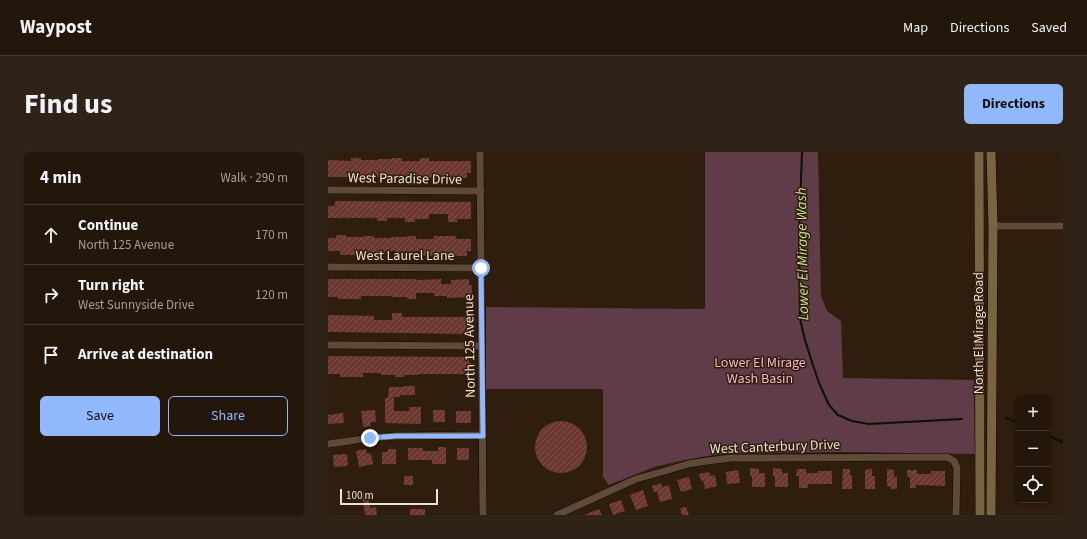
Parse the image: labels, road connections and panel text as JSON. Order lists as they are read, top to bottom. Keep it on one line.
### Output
{"streets":{"main road":["North El Mirage Road"],"street":["West Paradise Drive","West Laurel Lane","North 125 Avenue","West Canterbury Drive"]},"crossings":[["West Paradise Drive","North 125 Avenue"],["West Laurel Lane","North 125 Avenue"]],"water":["Lower El Mirage Wash"],"parks":["Lower El Mirage Wash Basin"],"scale_bar":"100 m","page":{"header":"Waypost","nav":["Map","Directions","Saved"],"title":"Find us","buttons":["Directions",["Save","Share"]],"heading":["4 min","Walk · 290 m"],"list":[["Continue","North 125 Avenue","170 m"],["Turn right","West Sunnyside Drive","120 m"],"Arrive at destination"],"map_buttons":["+","−"],"scale":"100 m"}}
